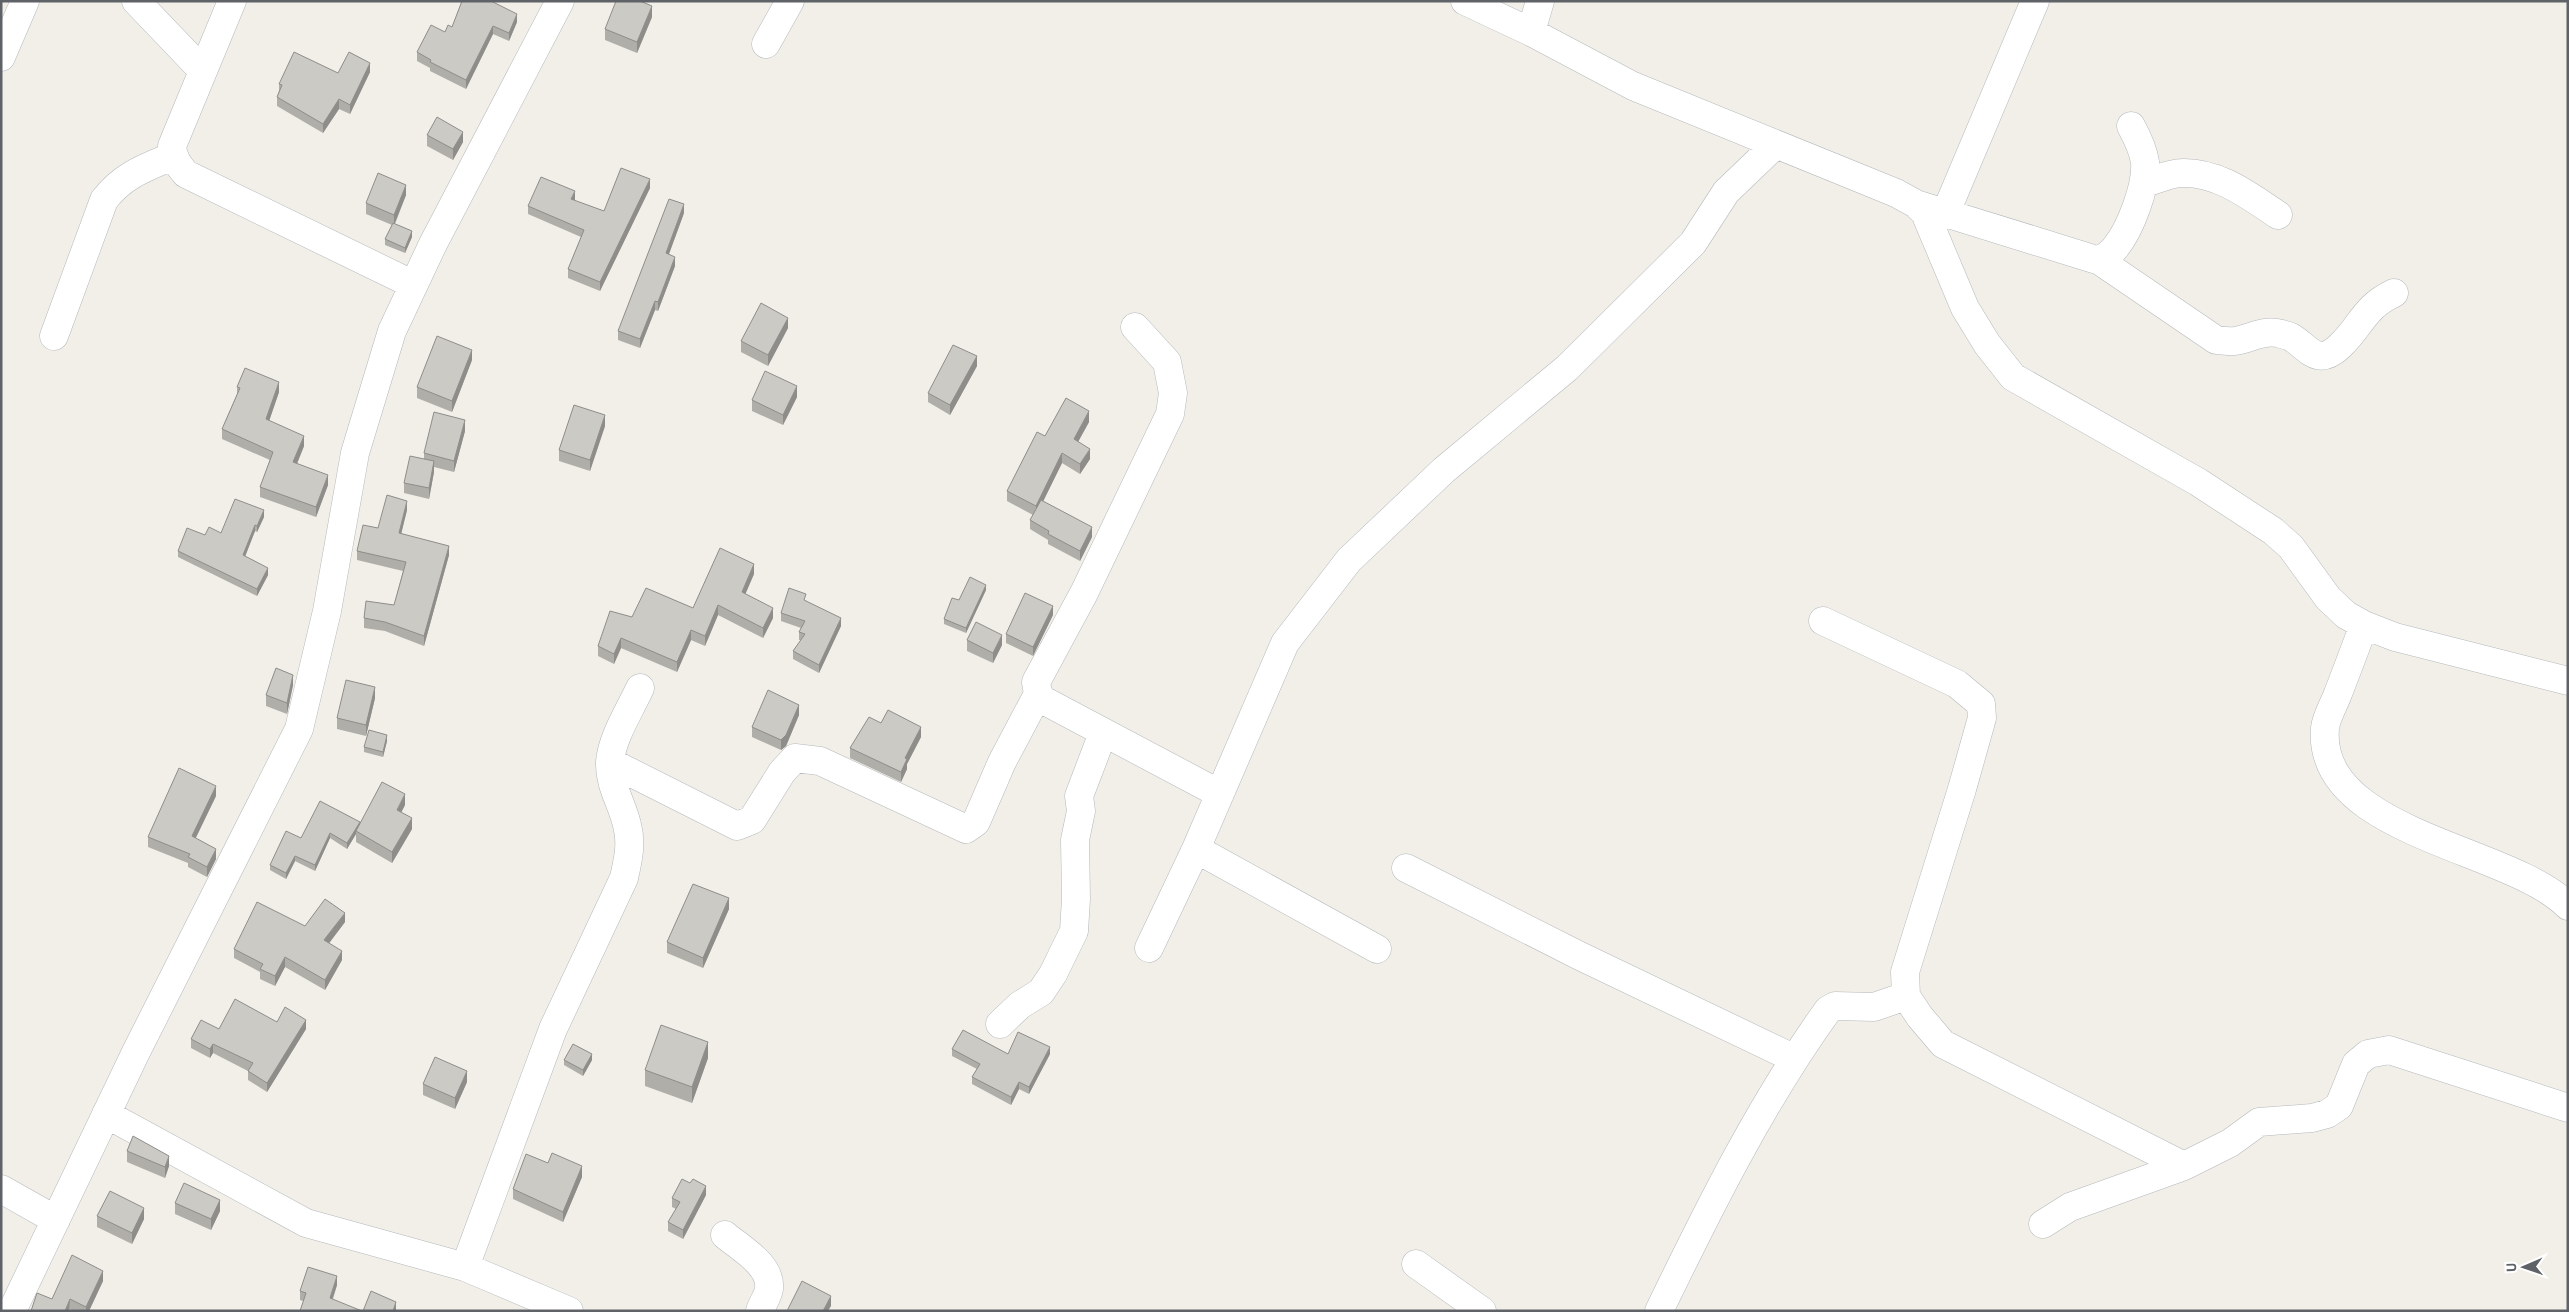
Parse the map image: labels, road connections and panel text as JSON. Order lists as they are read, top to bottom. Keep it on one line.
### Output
{"north":"left"}
